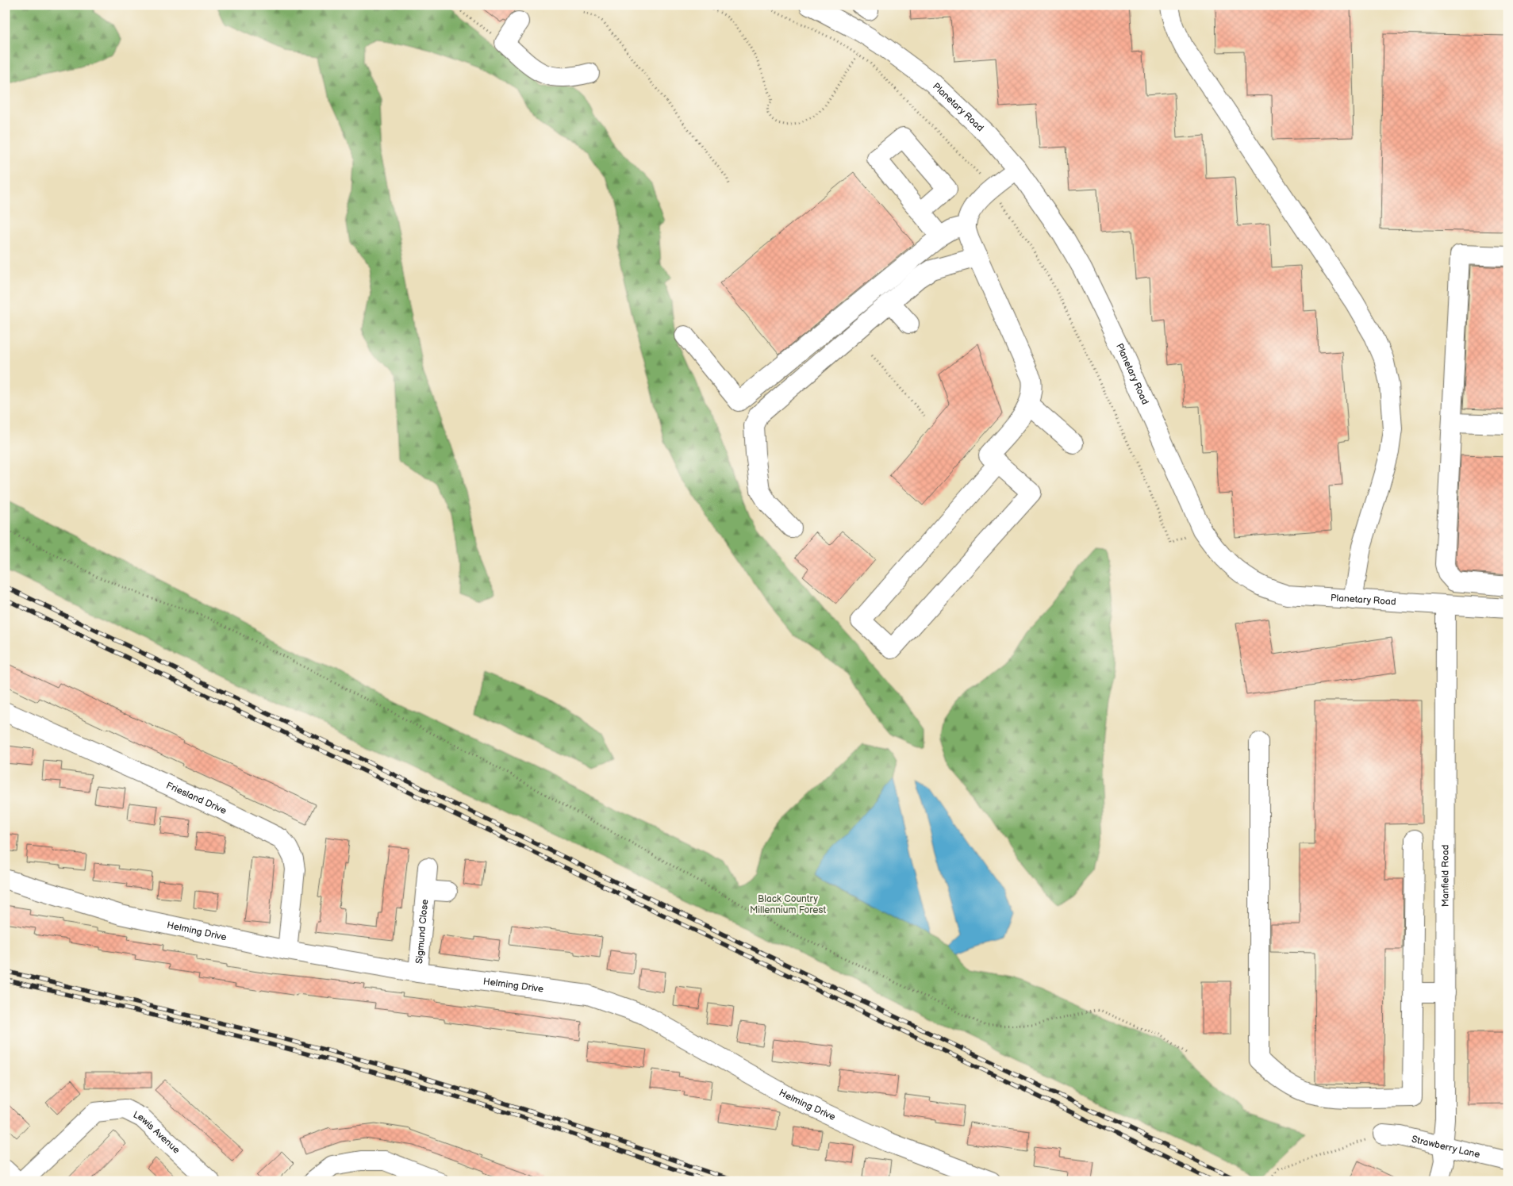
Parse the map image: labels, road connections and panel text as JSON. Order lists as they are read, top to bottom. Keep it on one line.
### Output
{"streets":{"street":["Planetary Road","Friesland Drive","Manfield Road","Helming Drive","Sigmund Close","Lewis Avenue","Strawberry Lane"]},"crossings":[["Planetary Road","Manfield Road"],["Friesland Drive","Helming Drive"],["Manfield Road","Strawberry Lane"],["Helming Drive","Sigmund Close"]],"parks":["Black Country Millennium Forest"]}
